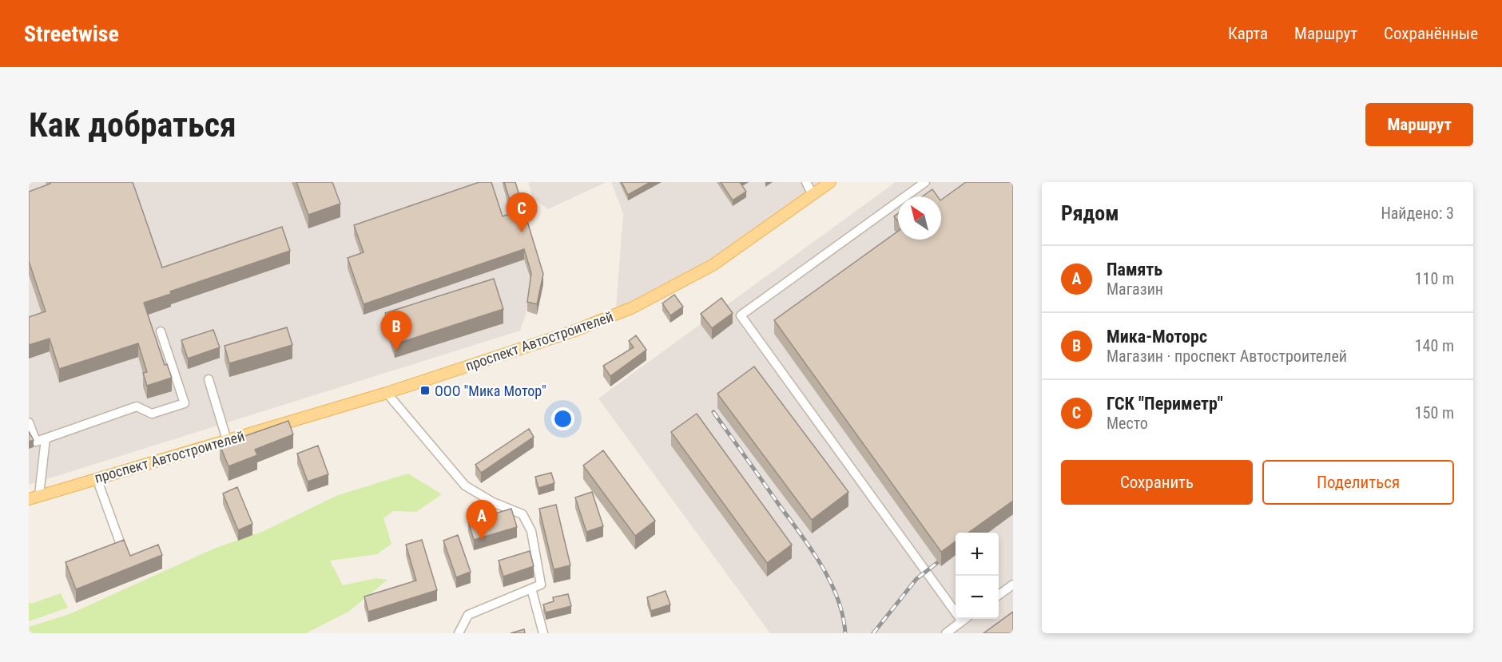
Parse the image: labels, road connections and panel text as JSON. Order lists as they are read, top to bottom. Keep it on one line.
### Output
{"streets":{"main road":["проспект Автостроителей"]},"places":{"transit":["ООО \"Мика Мотор\""]},"north":"top left","page":{"header":"Streetwise","nav":["Карта","Маршрут","Сохранённые"],"buttons":["Маршрут",["Сохранить","Поделиться"]],"title":"Как добраться","heading":["Рядом","Найдено: 3"],"pins":["C","B","A"],"list":[{"mark":"A","name":"Память","note":"Магазин","value":"110 m"},{"mark":"B","name":"Мика-Моторс","note":"Магазин · проспект Автостроителей","value":"140 m"},{"mark":"C","name":"ГСК \"Периметр\"","note":"Место","value":"150 m"}],"map_buttons":["+","−"]}}
